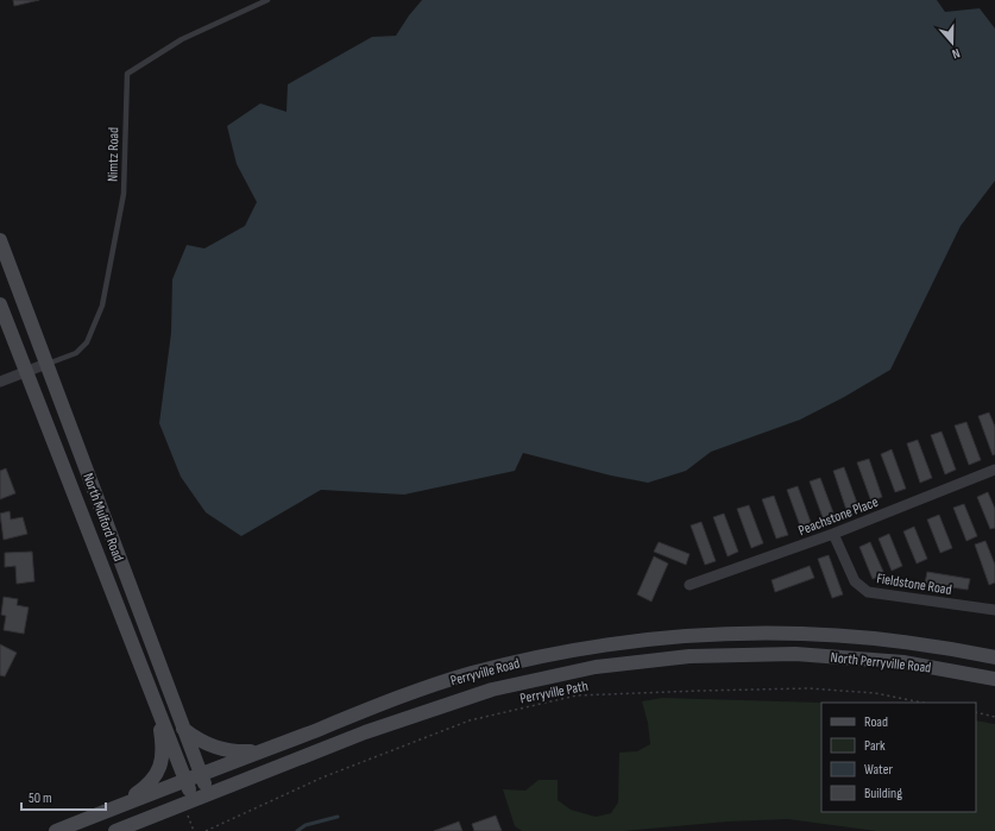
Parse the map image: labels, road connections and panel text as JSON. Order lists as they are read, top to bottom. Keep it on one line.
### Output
{"streets":{"main road":["North Mulford Road","North Perryville Road","Perryville Road"],"street":["Peachstone Place","Fieldstone Road"],"lane":["Nimtz Road"],"path":["Perryville Path"]},"crossings":[["Nimtz Road","North Mulford Road"],["Peachstone Place","Fieldstone Road"],["North Mulford Road","Perryville Road"],["North Perryville Road","Perryville Road"]],"legend":["Road","Park","Water","Building"],"scale_bar":"50 m","north":"bottom"}
